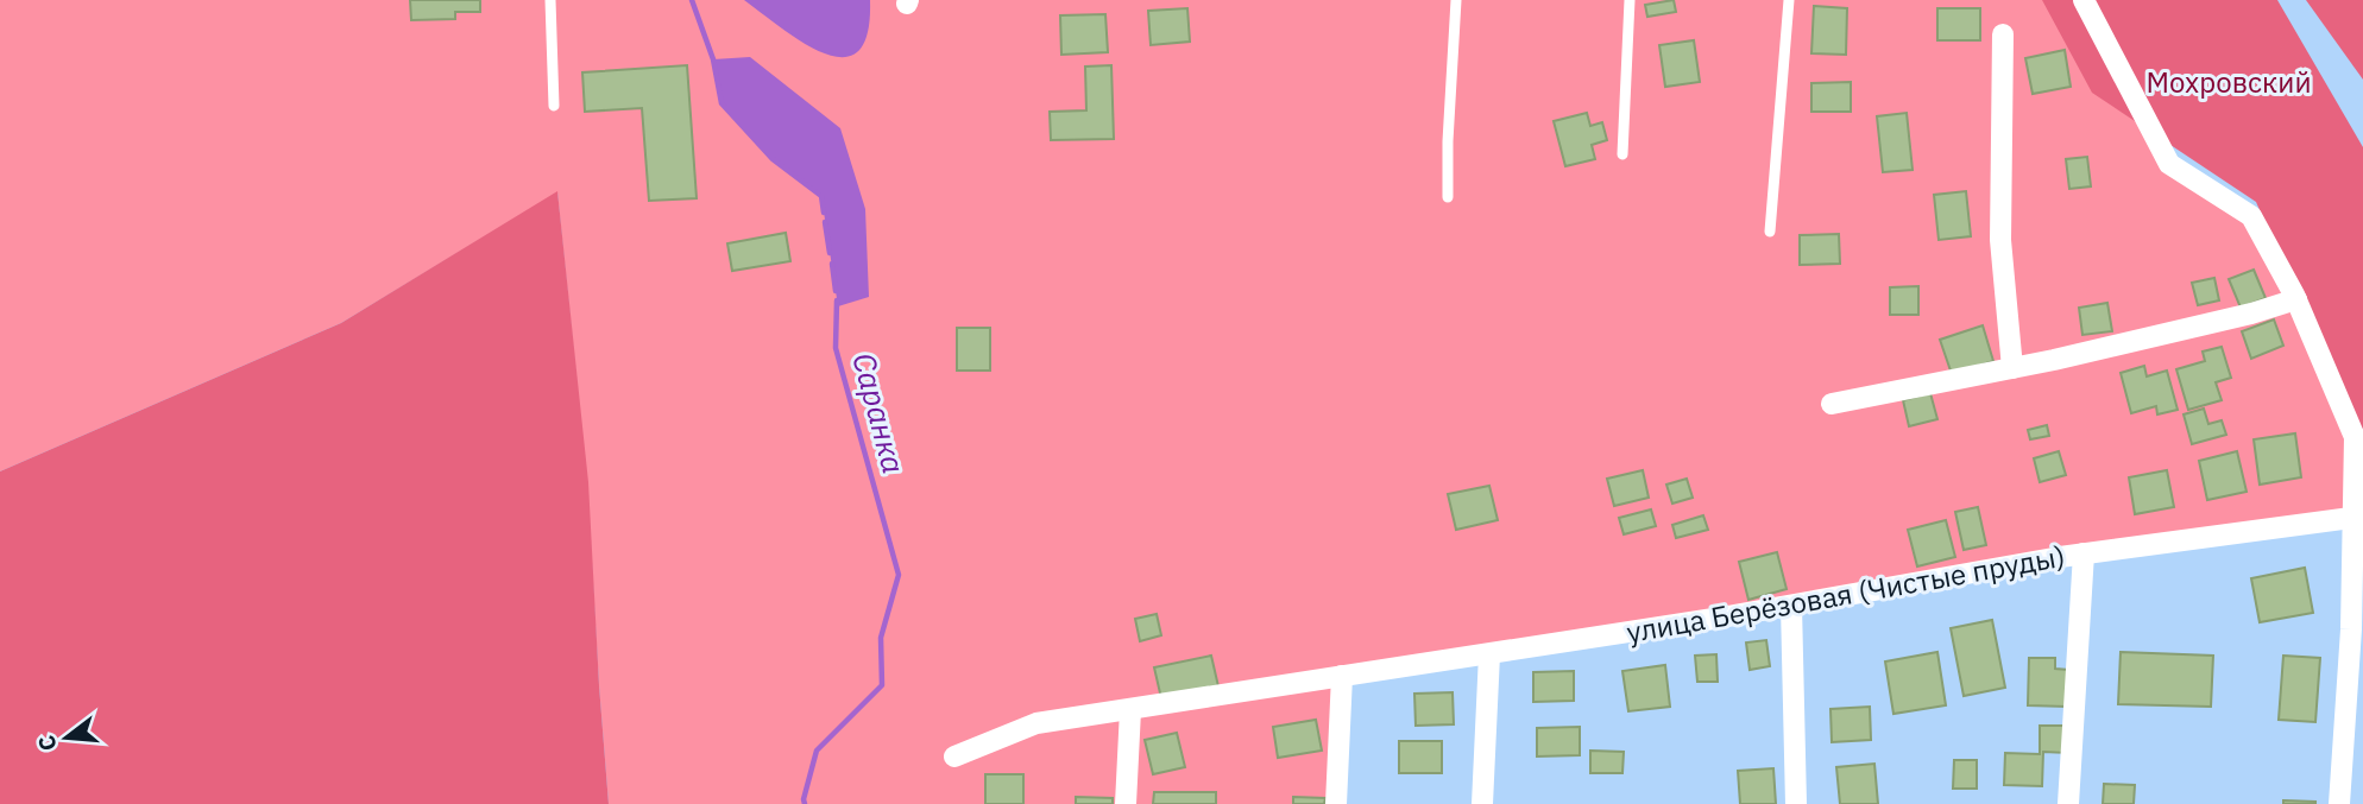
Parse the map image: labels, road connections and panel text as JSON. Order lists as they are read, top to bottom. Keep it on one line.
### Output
{"streets":{"street":["улица Берёзовая (Чистые пруды)"]},"water":["Саранка"],"parks":["Мохровский"],"north":"left"}
